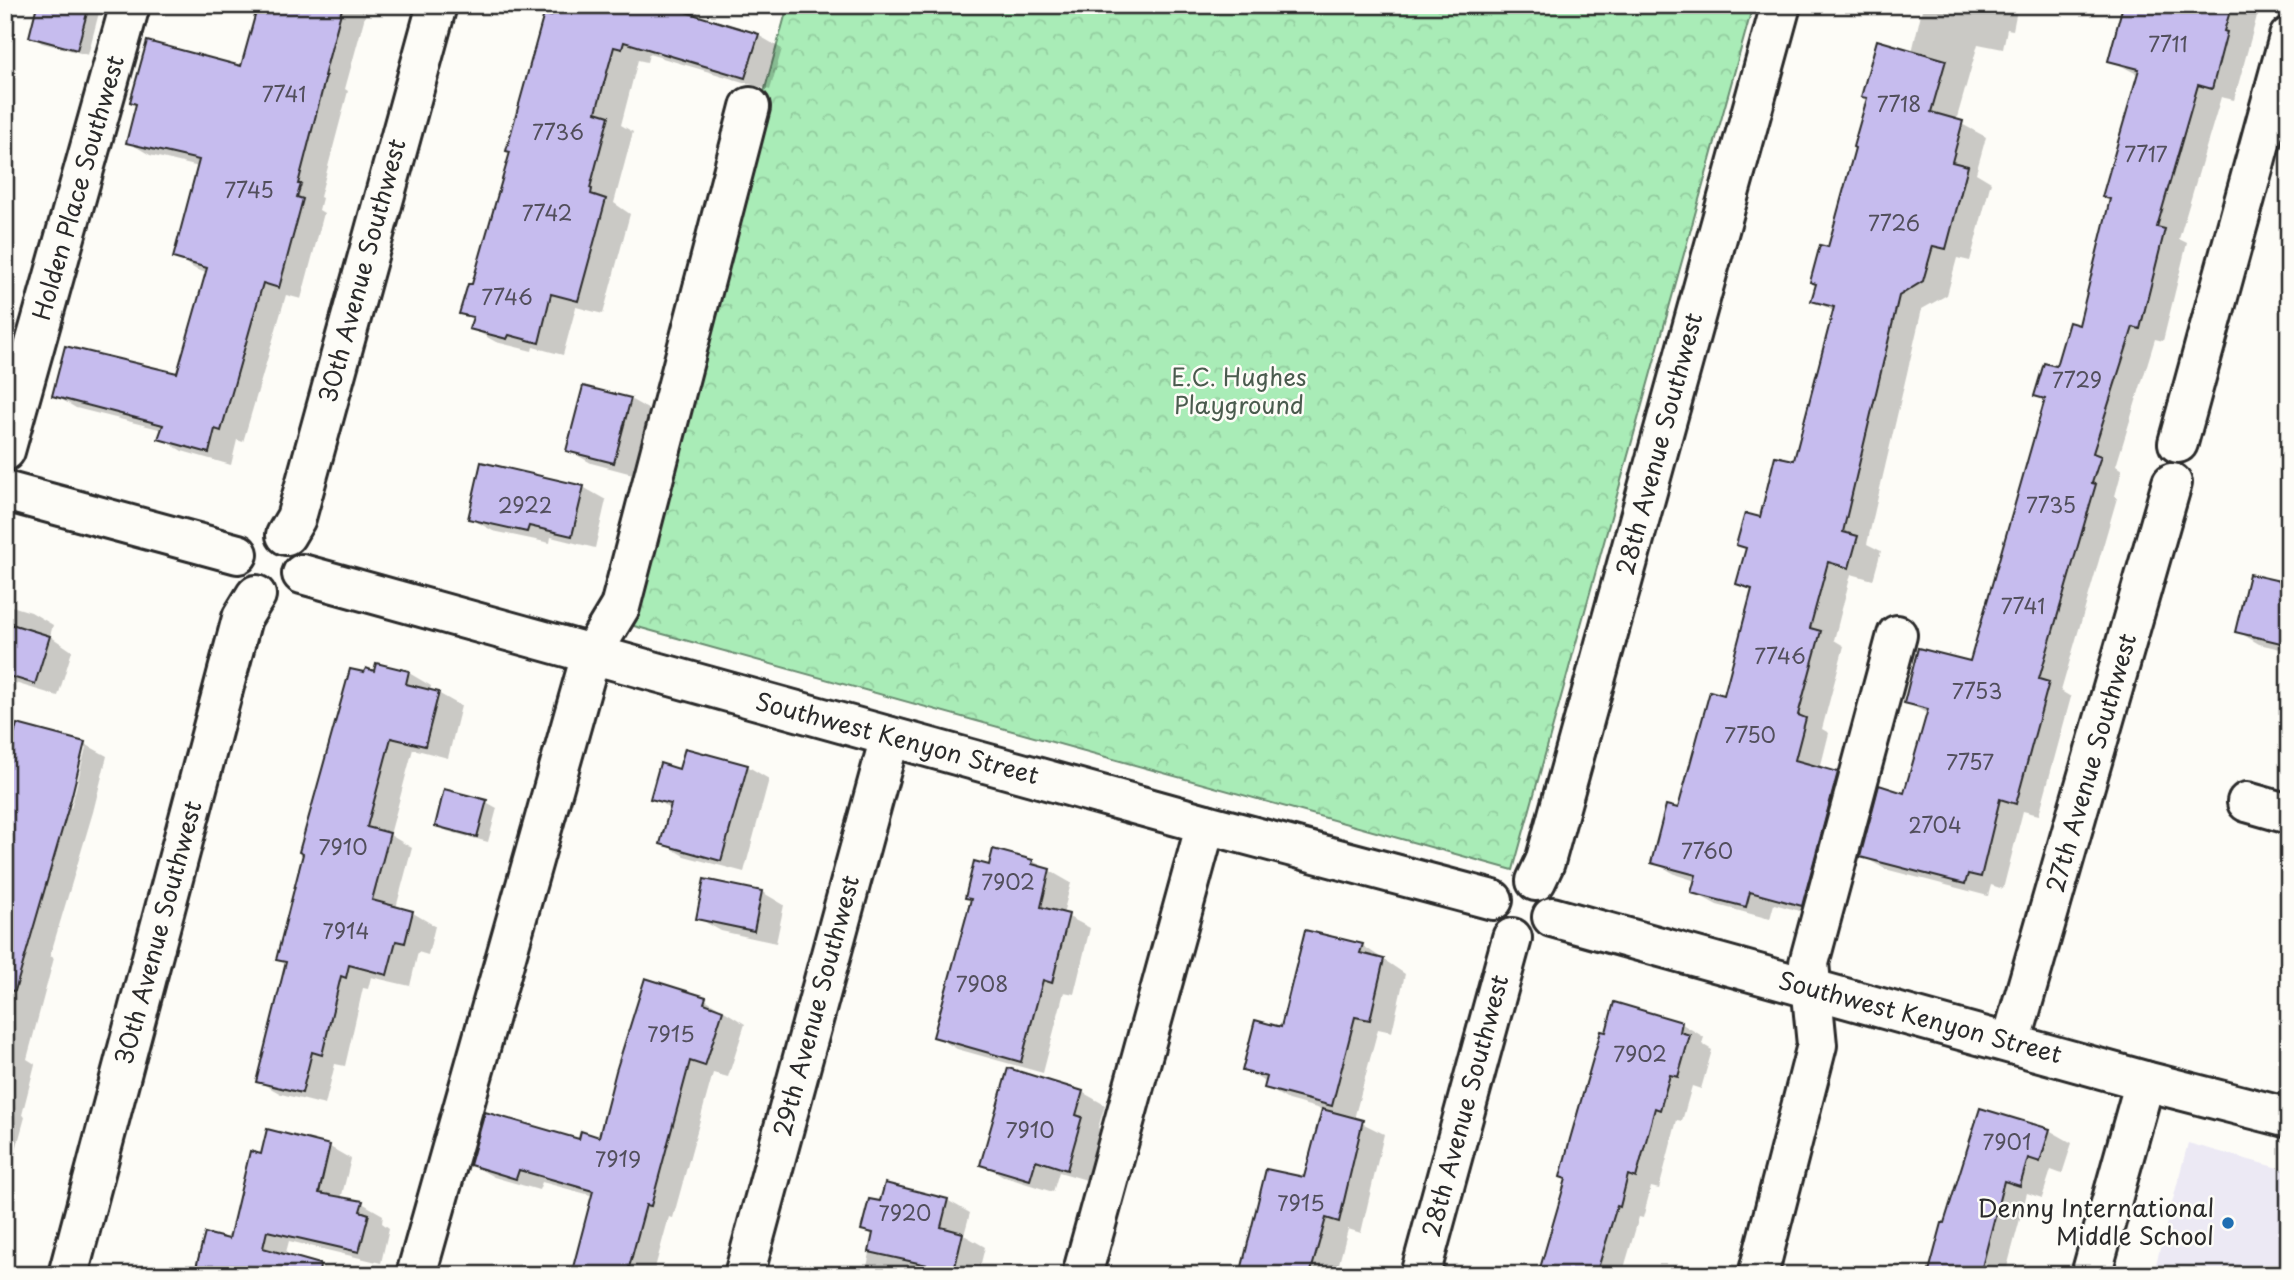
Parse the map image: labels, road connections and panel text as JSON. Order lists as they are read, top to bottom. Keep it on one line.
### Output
{"streets":{"street":["Holden Place Southwest","30th Avenue Southwest","28th Avenue Southwest","Southwest Kenyon Street","27th Avenue Southwest","29th Avenue Southwest"]},"crossings":[["30th Avenue Southwest","Southwest Kenyon Street"],["28th Avenue Southwest","Southwest Kenyon Street"],["Southwest Kenyon Street","27th Avenue Southwest"],["Southwest Kenyon Street","29th Avenue Southwest"]],"parks":["E.C. Hughes Playground"],"places":["Denny International Middle School"],"house_numbers":["7711","7741","7718","7736","7717","7745","7742","7726","7746","7729","2922","7735","7741","7746","7753","7750","7757","2704","7910","7760","7902","7914","7908","7915","7902","7910","7901","7919","7915","7920"]}
